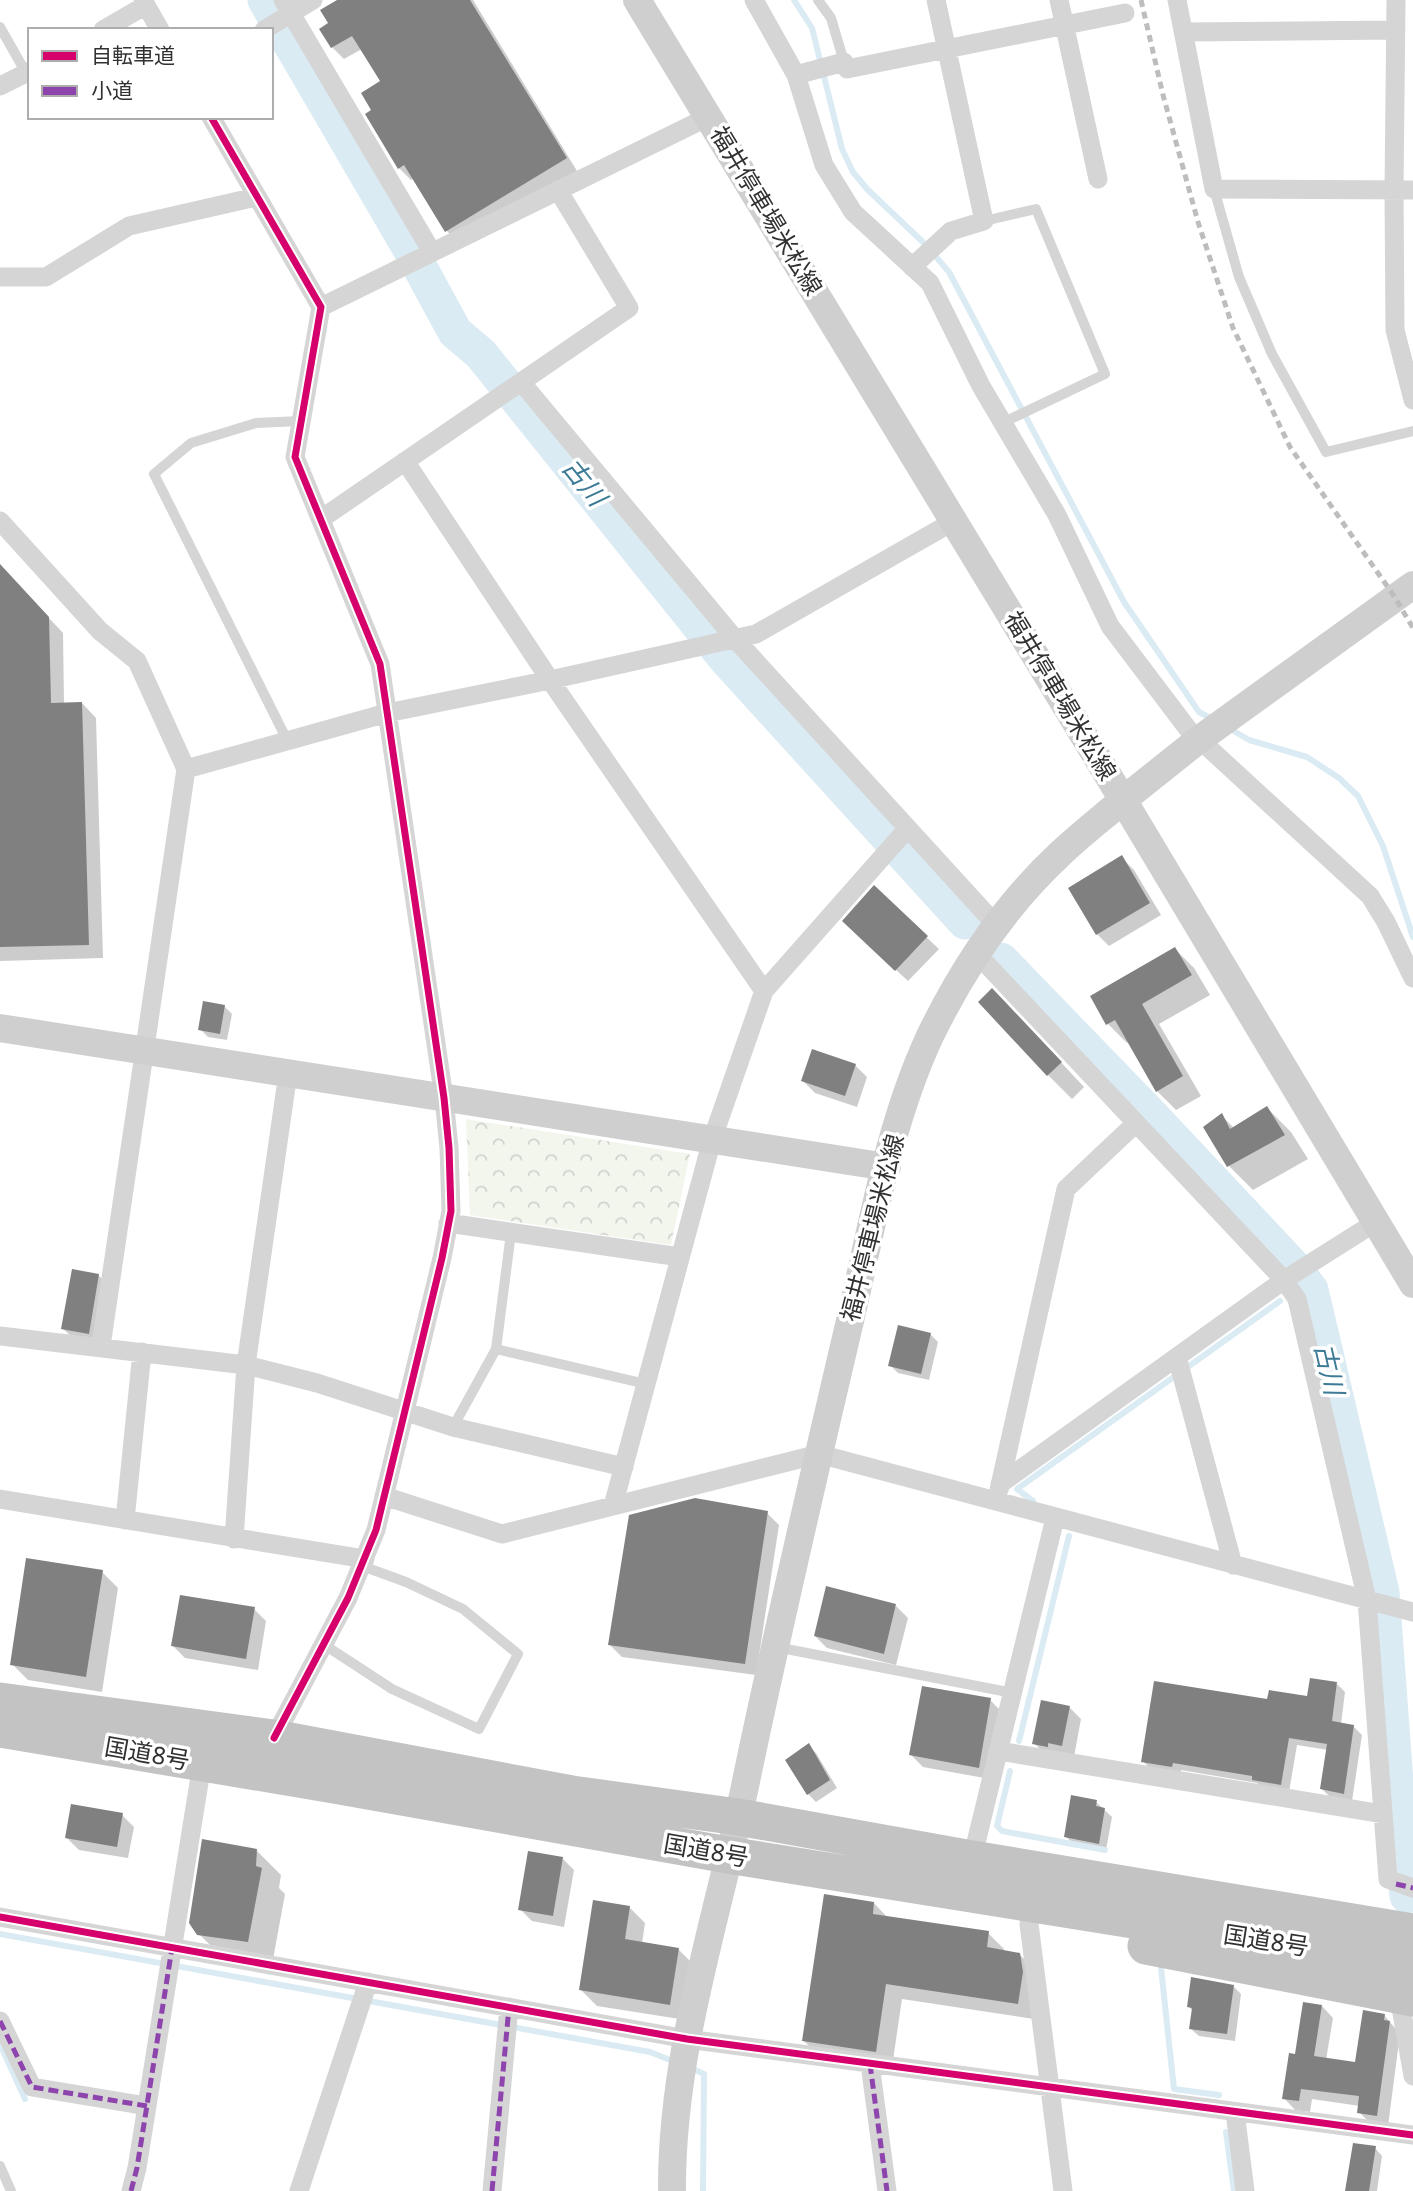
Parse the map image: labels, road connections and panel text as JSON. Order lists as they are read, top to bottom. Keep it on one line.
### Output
{"streets":{"highway":["国道8号"],"street":["福井停車場米松線"]},"crossings":[["福井停車場米松線","国道8号"]],"water":["古川"],"legend":["自転車道","小道"]}
